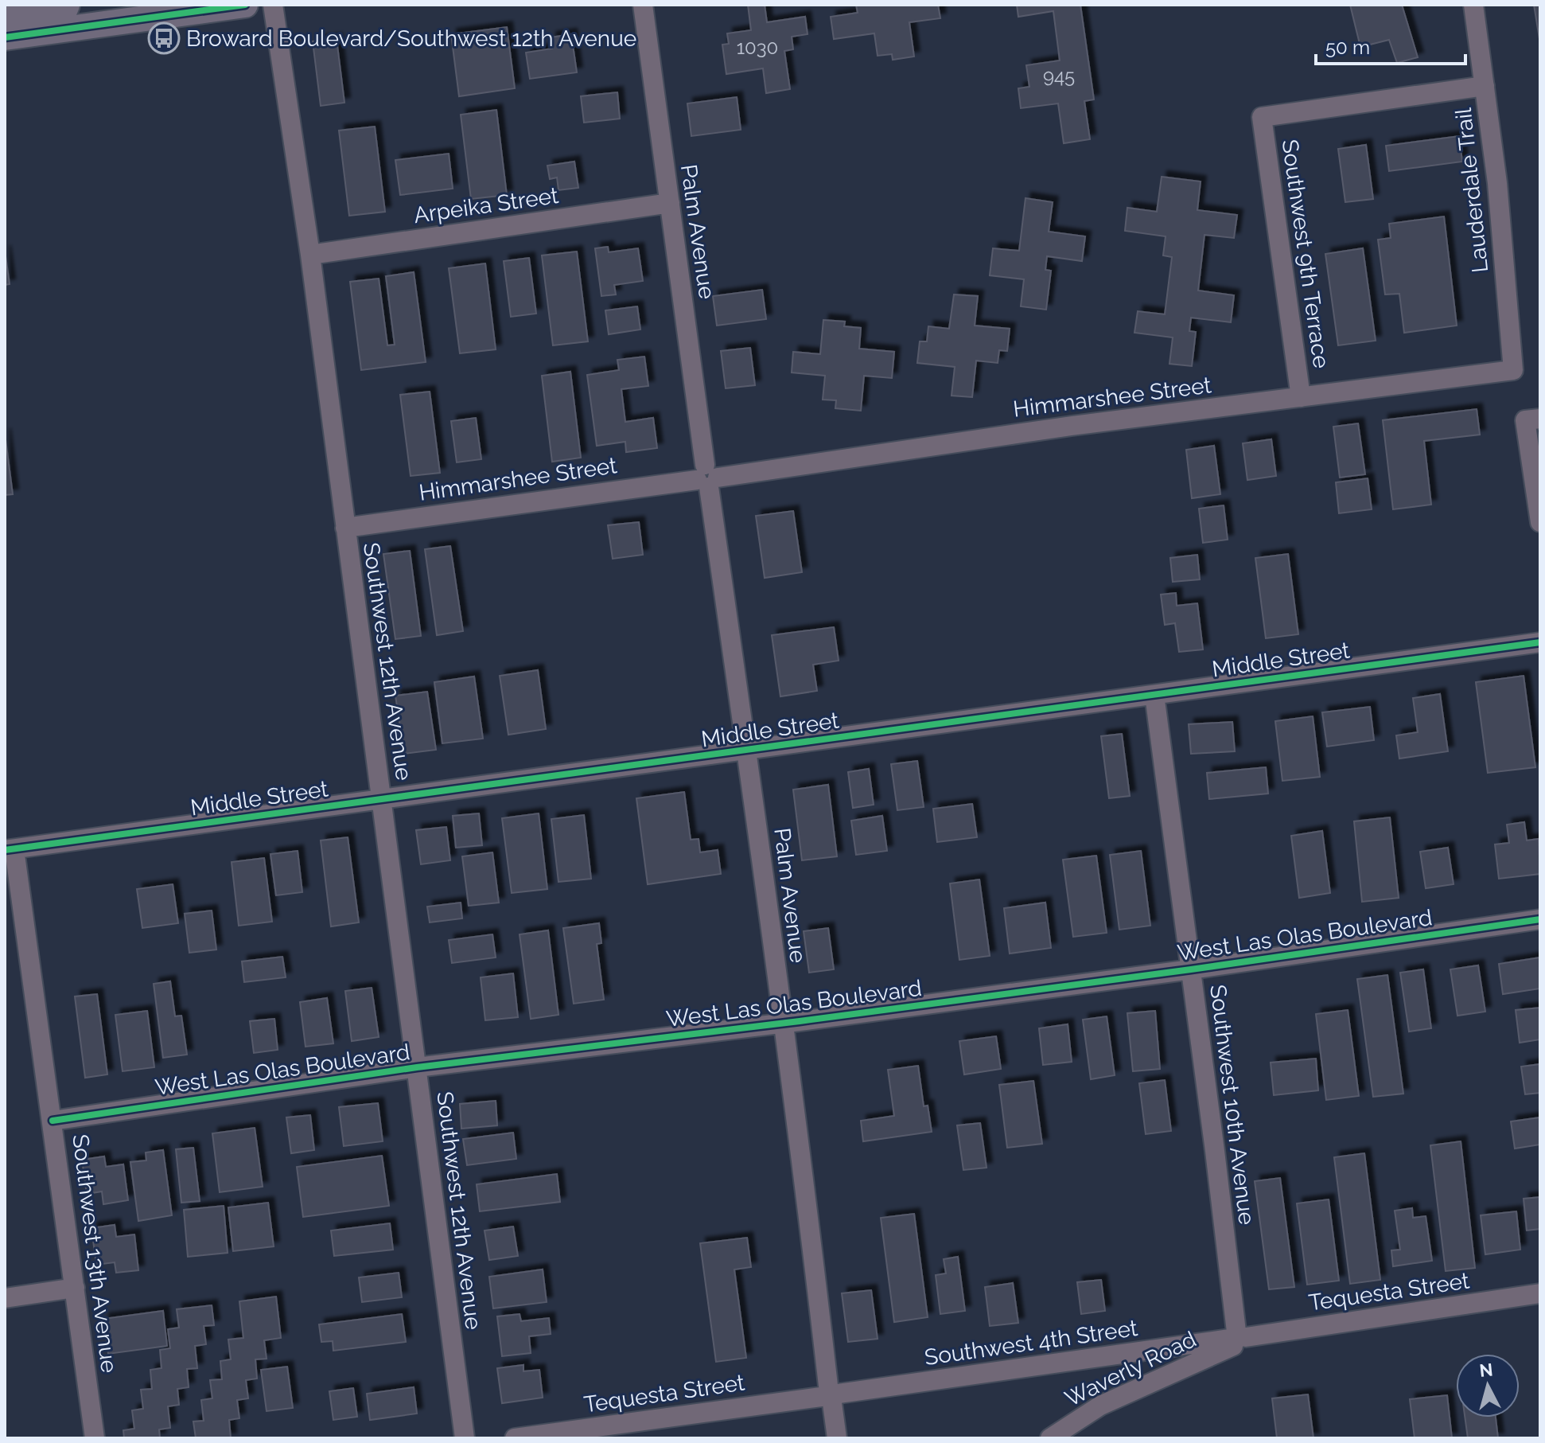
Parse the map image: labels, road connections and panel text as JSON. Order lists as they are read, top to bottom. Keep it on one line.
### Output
{"streets":{"street":["Lauderdale Trail","Arpeika Street","Palm Avenue","Southwest 9th Terrace","Himmarshee Street","Middle Street","Southwest 12th Avenue","West Las Olas Boulevard","Southwest 10th Avenue","Southwest 13th Avenue","Tequesta Street","Southwest 4th Street","Waverly Road"]},"crossings":[["Lauderdale Trail","Southwest 9th Terrace"],["Lauderdale Trail","Himmarshee Street"],["Arpeika Street","Palm Avenue"],["Arpeika Street","Southwest 12th Avenue"],["Palm Avenue","Himmarshee Street"],["Palm Avenue","Middle Street"],["Palm Avenue","West Las Olas Boulevard"],["Palm Avenue","Tequesta Street"],["Palm Avenue","Southwest 4th Street"],["Southwest 9th Terrace","Himmarshee Street"],["Himmarshee Street","Southwest 12th Avenue"],["Middle Street","Southwest 12th Avenue"],["Middle Street","Southwest 10th Avenue"],["Middle Street","Southwest 13th Avenue"],["Southwest 12th Avenue","West Las Olas Boulevard"],["West Las Olas Boulevard","Southwest 10th Avenue"],["West Las Olas Boulevard","Southwest 13th Avenue"],["Southwest 10th Avenue","Tequesta Street"],["Southwest 10th Avenue","Southwest 4th Street"],["Southwest 10th Avenue","Waverly Road"],["Tequesta Street","Southwest 4th Street"],["Tequesta Street","Waverly Road"],["Southwest 4th Street","Waverly Road"]],"places":{"bus stop":["Broward Boulevard/Southwest 12th Avenue"]},"house_numbers":["1030","945"],"scale_bar":"50 m","north":"top"}
